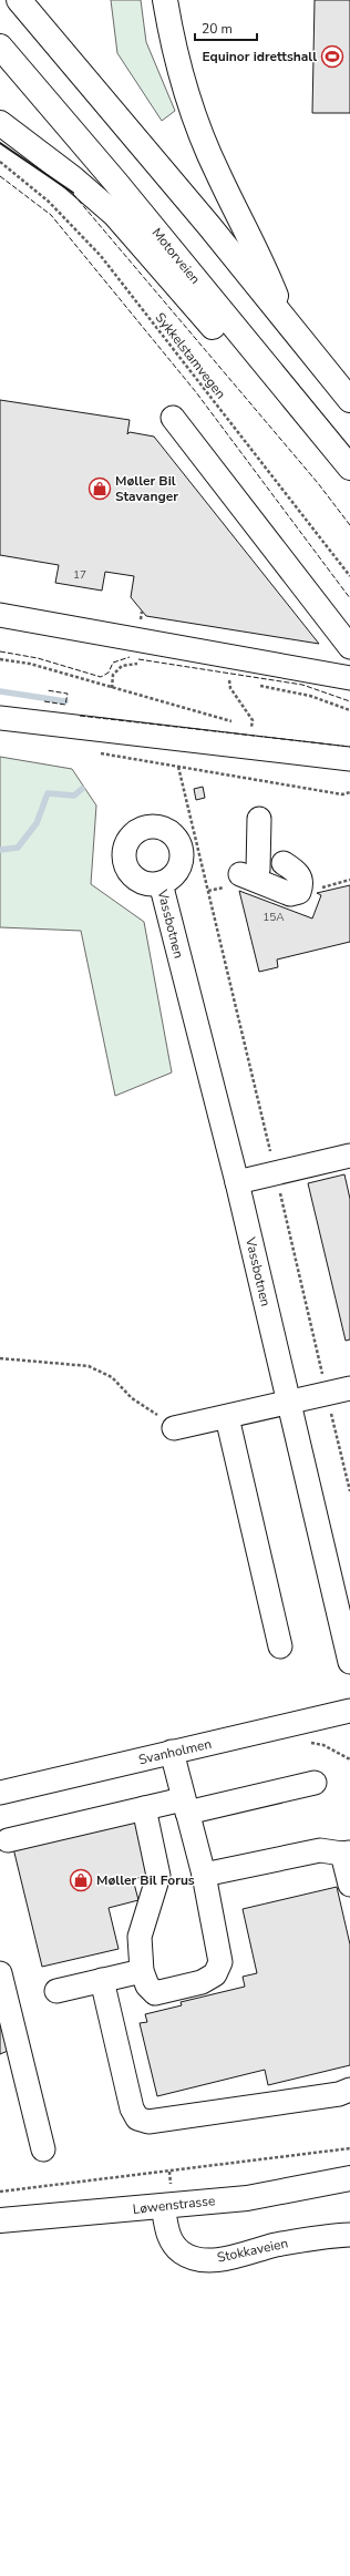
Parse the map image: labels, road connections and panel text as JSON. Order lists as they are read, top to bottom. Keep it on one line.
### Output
{"streets":{"main road":["Motorveien","Løwenstrasse"],"street":["Vassbotnen","Svanholmen","Stokkaveien"],"path":["Sykkelstamvegen"]},"crossings":[["Løwenstrasse","Stokkaveien"]],"places":{"sports":["Equinor idrettshall"],"shop":["Møller Bil Stavanger","Møller Bil Forus"]},"house_numbers":["17","15A"],"scale_bar":"20 m"}
